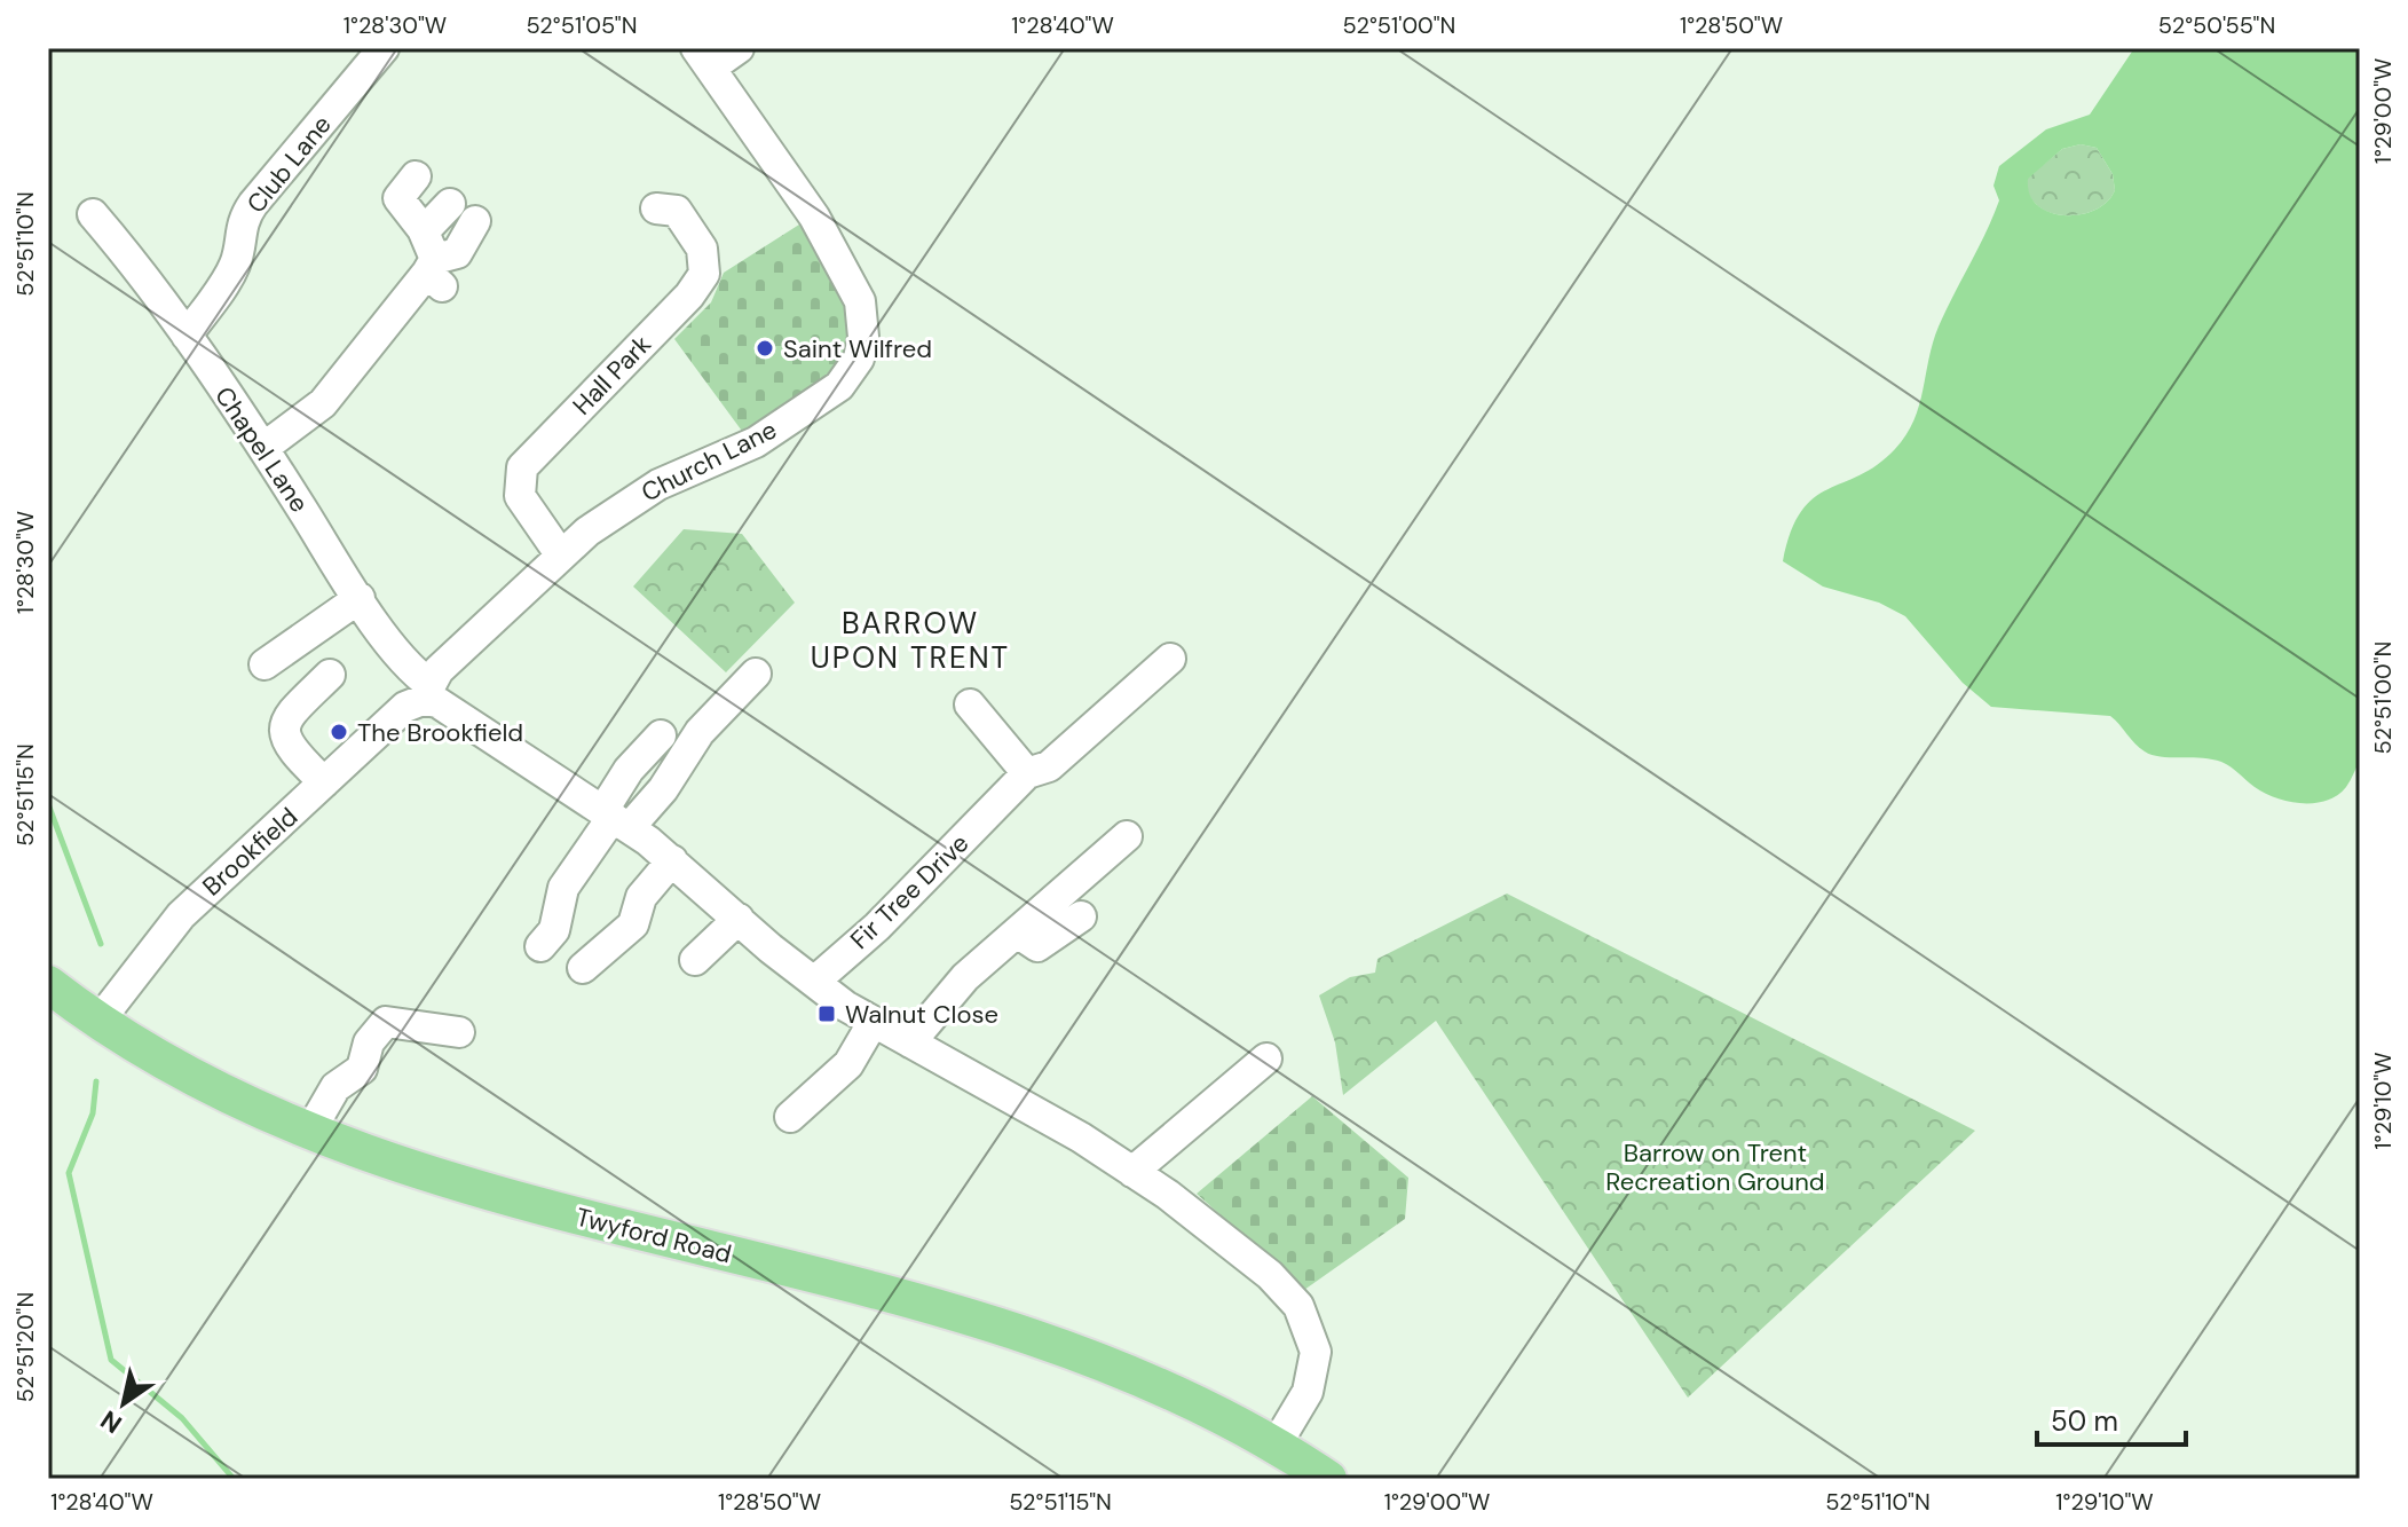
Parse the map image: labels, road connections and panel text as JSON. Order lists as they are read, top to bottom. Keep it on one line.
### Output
{"streets":{"main road":["Twyford Road"],"street":["Club Lane","Hall Park","Chapel Lane","Church Lane","Brookfield","Fir Tree Drive"]},"crossings":[["Club Lane","Chapel Lane"],["Hall Park","Church Lane"],["Chapel Lane","Church Lane"],["Chapel Lane","Brookfield"],["Church Lane","Brookfield"],["Brookfield","Twyford Road"]],"districts":["BARROW UPON TRENT"],"parks":["Barrow on Trent Recreation Ground"],"places":{"other":["Saint Wilfred","The Brookfield"],"transit":["Walnut Close"]},"scale_bar":"50 m","north":"bottom left","coordinates":["1°28'30\"W","52°51'05\"N","1°28'40\"W","52°51'00\"N","1°28'50\"W","52°50'55\"N","1°29'00\"W","52°51'10\"N","52°51'15\"N","1°29'10\"W","52°51'20\"N"]}
